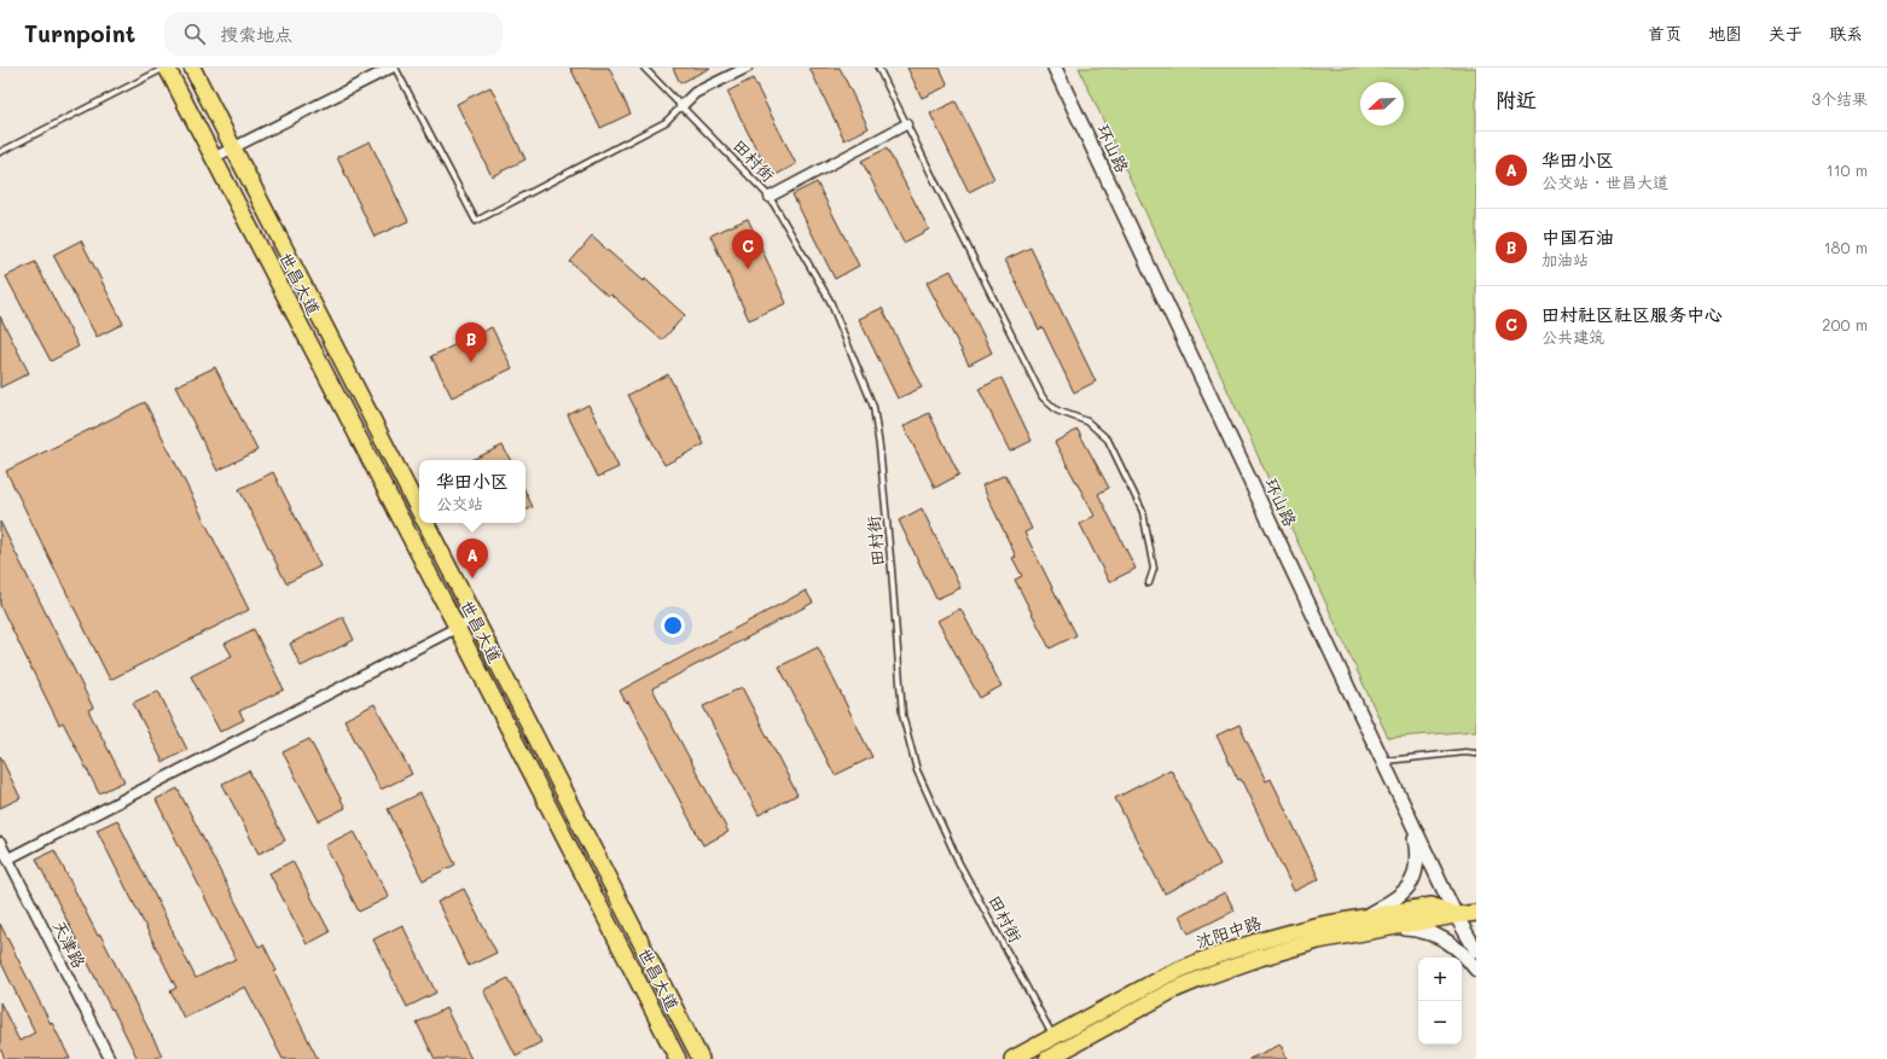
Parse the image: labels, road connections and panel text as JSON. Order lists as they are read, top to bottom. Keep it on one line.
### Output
{"streets":{"main road":["环山路","世昌大道","沈阳中路"],"street":["天津路"],"lane":["田村街"]},"crossings":[["环山路","沈阳中路"],["田村街","沈阳中路"]],"north":"bottom left","page":{"header":"Turnpoint","search":"搜索地点","nav":["首页","地图","关于","联系"],"heading":["附近","3个结果"],"list":[{"mark":"A","name":"华田小区","note":"公交站 · 世昌大道","value":"110 m"},{"mark":"B","name":"中国石油","note":"加油站","value":"180 m"},{"mark":"C","name":"田村社区社区服务中心","note":"公共建筑","value":"200 m"}],"pins":["C","B","A"],"popup":["华田小区","公交站"],"map_buttons":["+","−"]}}
